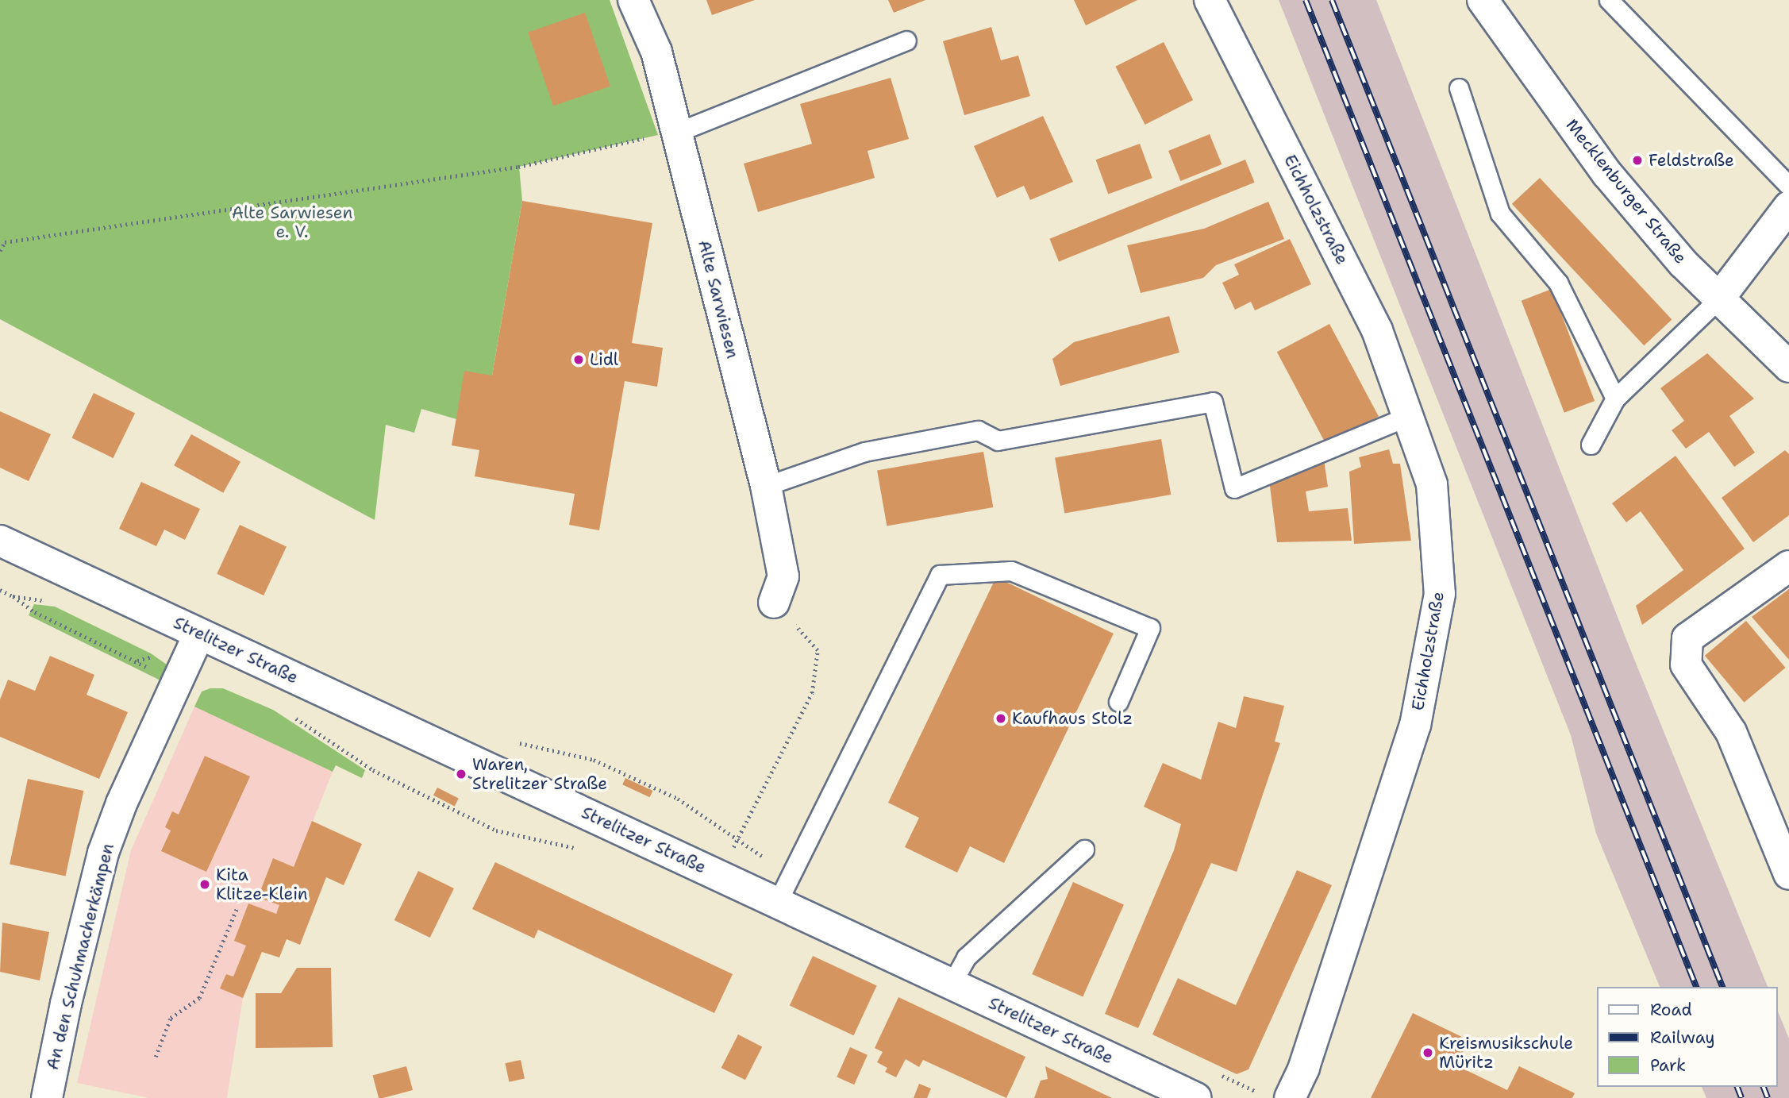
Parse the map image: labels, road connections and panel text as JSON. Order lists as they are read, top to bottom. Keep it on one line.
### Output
{"streets":{"street":["Mecklenburger Straße","Eichholzstraße","Alte Sarwiesen","Strelitzer Straße","An den Schuhmacherkämpen"]},"crossings":[["Strelitzer Straße","An den Schuhmacherkämpen"]],"parks":["Alte Sarwiesen e. V."],"places":["Feldstraße","Lidl","Kaufhaus Stolz","Waren, Strelitzer Straße","Kita Klitze-Klein","Kreismusikschule Müritz"],"legend":["Road","Railway","Park"]}
